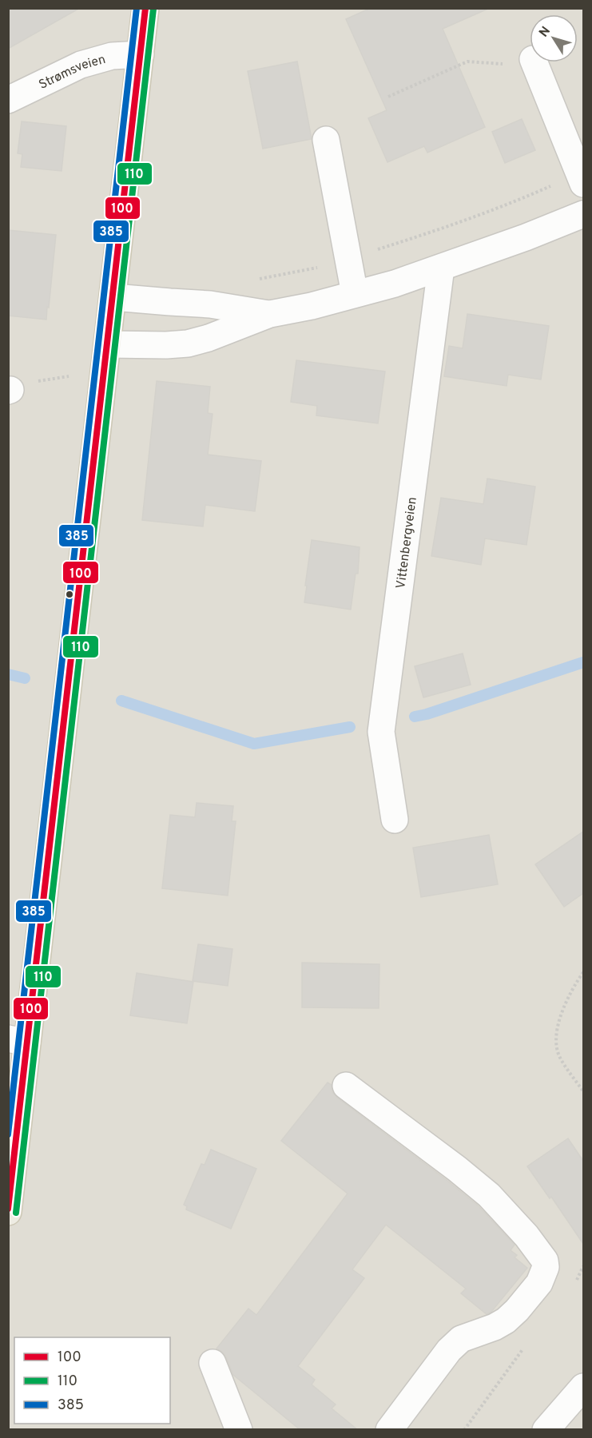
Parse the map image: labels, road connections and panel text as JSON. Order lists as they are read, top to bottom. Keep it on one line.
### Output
{"streets":{"street":["Strømsveien","Vittenbergveien"]},"lines":["transit line 100","transit line 385","transit line 110"],"legend":["100","110","385"],"north":"top left"}
